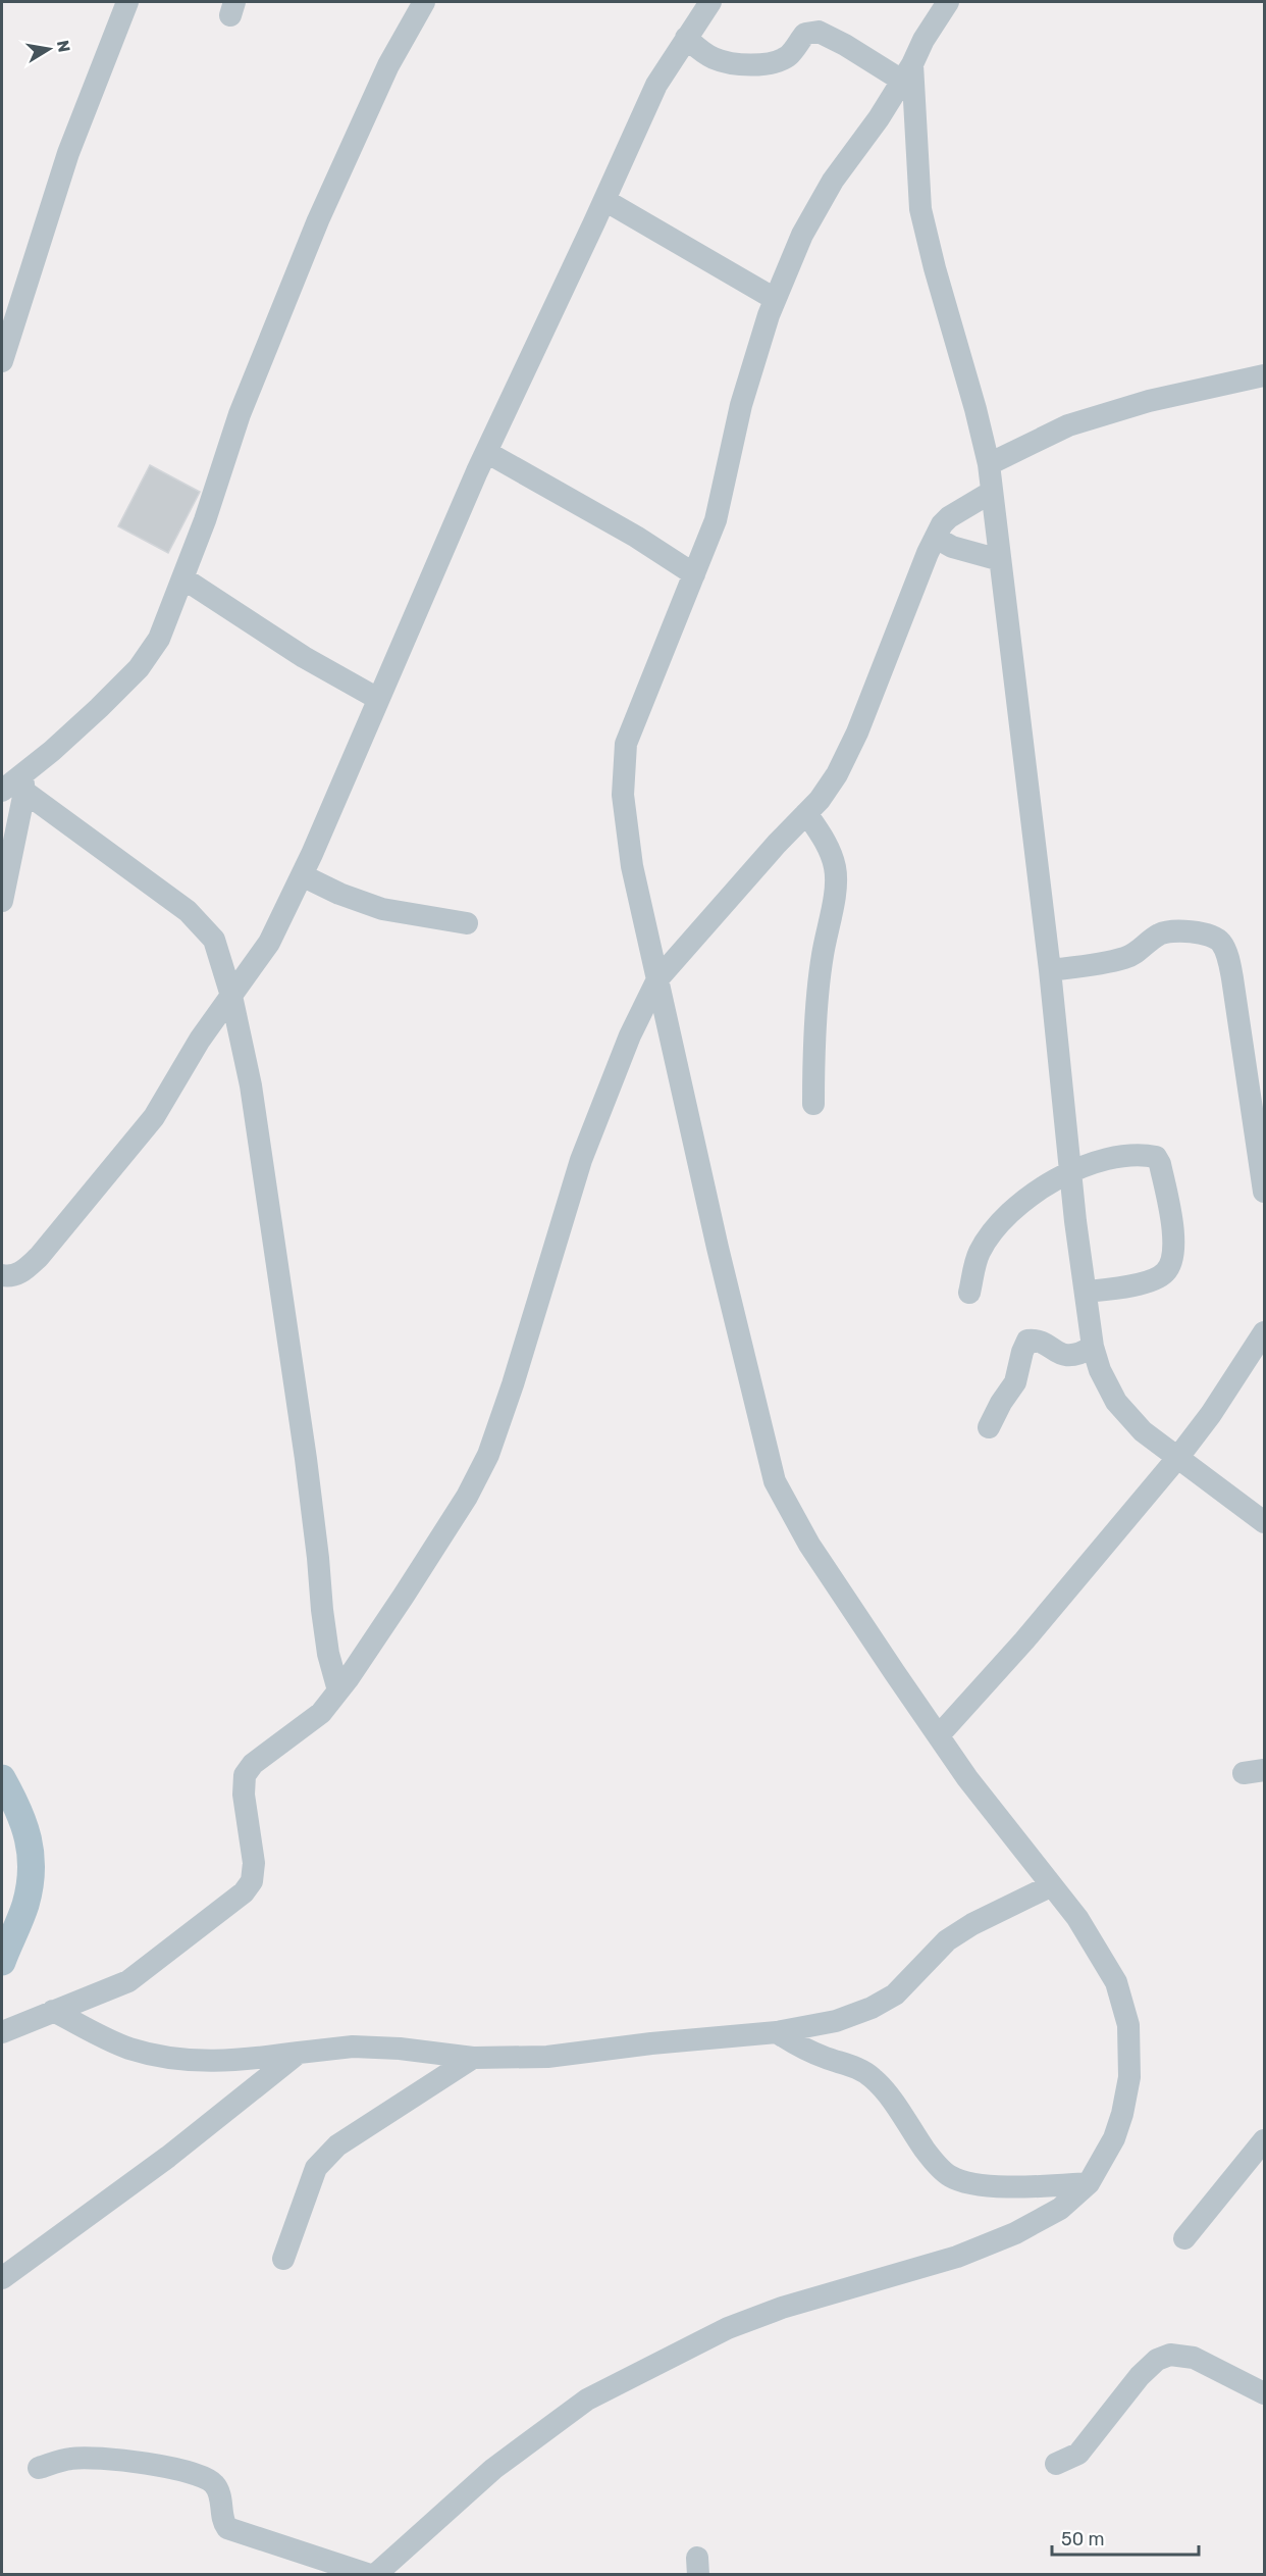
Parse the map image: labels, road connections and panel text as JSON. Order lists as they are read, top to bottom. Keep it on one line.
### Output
{"scale_bar":"50 m","north":"right"}
